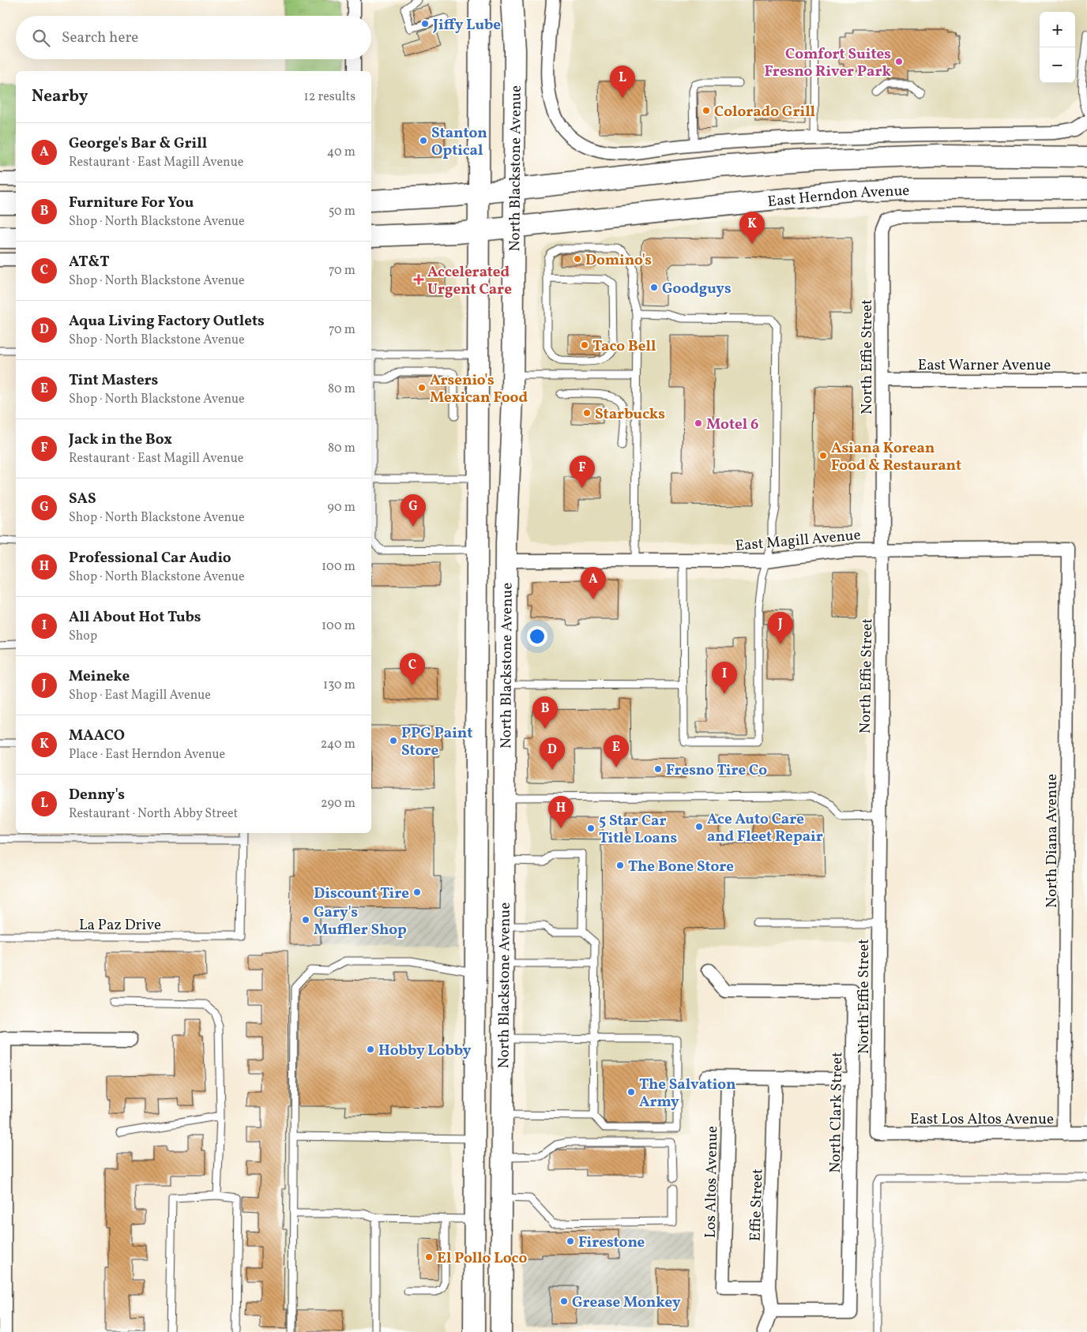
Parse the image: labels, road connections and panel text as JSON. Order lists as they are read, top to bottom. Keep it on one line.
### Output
{"streets":{"main road":["North Blackstone Avenue","East Herndon Avenue"],"street":["North Effie Street","East Warner Avenue","East Magill Avenue","North Diana Avenue","North Clark Street","East Los Altos Avenue","Los Altos Avenue","Effie Street"],"lane":["La Paz Drive"]},"crossings":[["North Blackstone Avenue","East Herndon Avenue"],["North Blackstone Avenue","East Magill Avenue"],["North Effie Street","East Warner Avenue"],["North Effie Street","East Magill Avenue"],["North Effie Street","East Los Altos Avenue"],["East Magill Avenue","North Diana Avenue"],["North Diana Avenue","East Los Altos Avenue"],["North Clark Street","Effie Street"],["Los Altos Avenue","Effie Street"]],"places":{"other":["Jiffy Lube","Comfort Suites Fresno River Park","Colorado Grill","Stanton Optical","Domino's","Goodguys","Taco Bell","Arsenio's Mexican Food","Starbucks","Motel 6","Asiana Korean Food & Restaurant","PPG Paint Store","Fresno Tire Co","Ace Auto Care and Fleet Repair","5 Star Car Title Loans","The Bone Store","Discount Tire","Gary's Muffler Shop","Hobby Lobby","The Salvation Army","Firestone","El Pollo Loco","Grease Monkey"],"health":["Accelerated Urgent Care"]},"page":{"map_buttons":["+","−"],"search":"Search here","pins":["L","K","F","G","A","J","C","I","B","E","D","H"],"heading":["Nearby","12 results"],"list":[{"mark":"A","name":"George's Bar & Grill","note":"Restaurant · East Magill Avenue","value":"40 m"},{"mark":"B","name":"Furniture For You","note":"Shop · North Blackstone Avenue","value":"50 m"},{"mark":"C","name":"AT&T","note":"Shop · North Blackstone Avenue","value":"70 m"},{"mark":"D","name":"Aqua Living Factory Outlets","note":"Shop · North Blackstone Avenue","value":"70 m"},{"mark":"E","name":"Tint Masters","note":"Shop · North Blackstone Avenue","value":"80 m"},{"mark":"F","name":"Jack in the Box","note":"Restaurant · East Magill Avenue","value":"80 m"},{"mark":"G","name":"SAS","note":"Shop · North Blackstone Avenue","value":"90 m"},{"mark":"H","name":"Professional Car Audio","note":"Shop · North Blackstone Avenue","value":"100 m"},{"mark":"I","name":"All About Hot Tubs","note":"Shop","value":"100 m"},{"mark":"J","name":"Meineke","note":"Shop · East Magill Avenue","value":"130 m"},{"mark":"K","name":"MAACO","note":"Place · East Herndon Avenue","value":"240 m"},{"mark":"L","name":"Denny's","note":"Restaurant · North Abby Street","value":"290 m"}]}}
